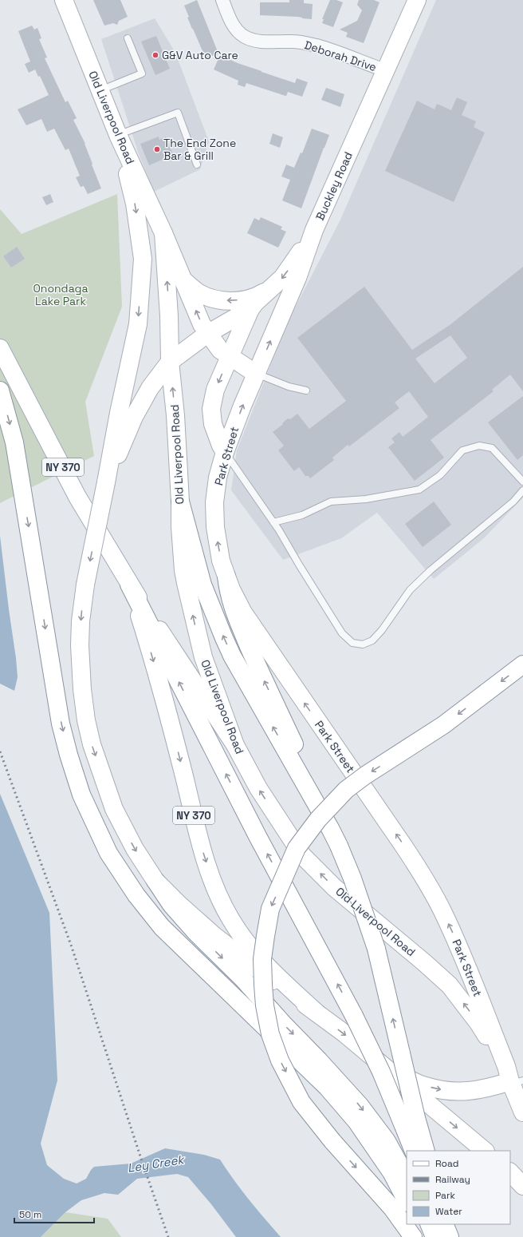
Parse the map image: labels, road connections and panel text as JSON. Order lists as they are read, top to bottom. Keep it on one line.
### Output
{"streets":{"main road":["Old Liverpool Road","Buckley Road","Park Street","NY 370"],"street":["Deborah Drive"]},"crossings":[["Deborah Drive","Buckley Road"],["Old Liverpool Road","Buckley Road"],["Old Liverpool Road","Park Street"],["Old Liverpool Road","NY 370"],["Buckley Road","Park Street"],["Park Street","NY 370"]],"water":["Ley Creek"],"parks":["Onondaga Lake Park"],"places":["G&V Auto Care","The End Zone Bar & Grill"],"legend":["Road","Railway","Park","Water"],"scale_bar":"50 m"}
